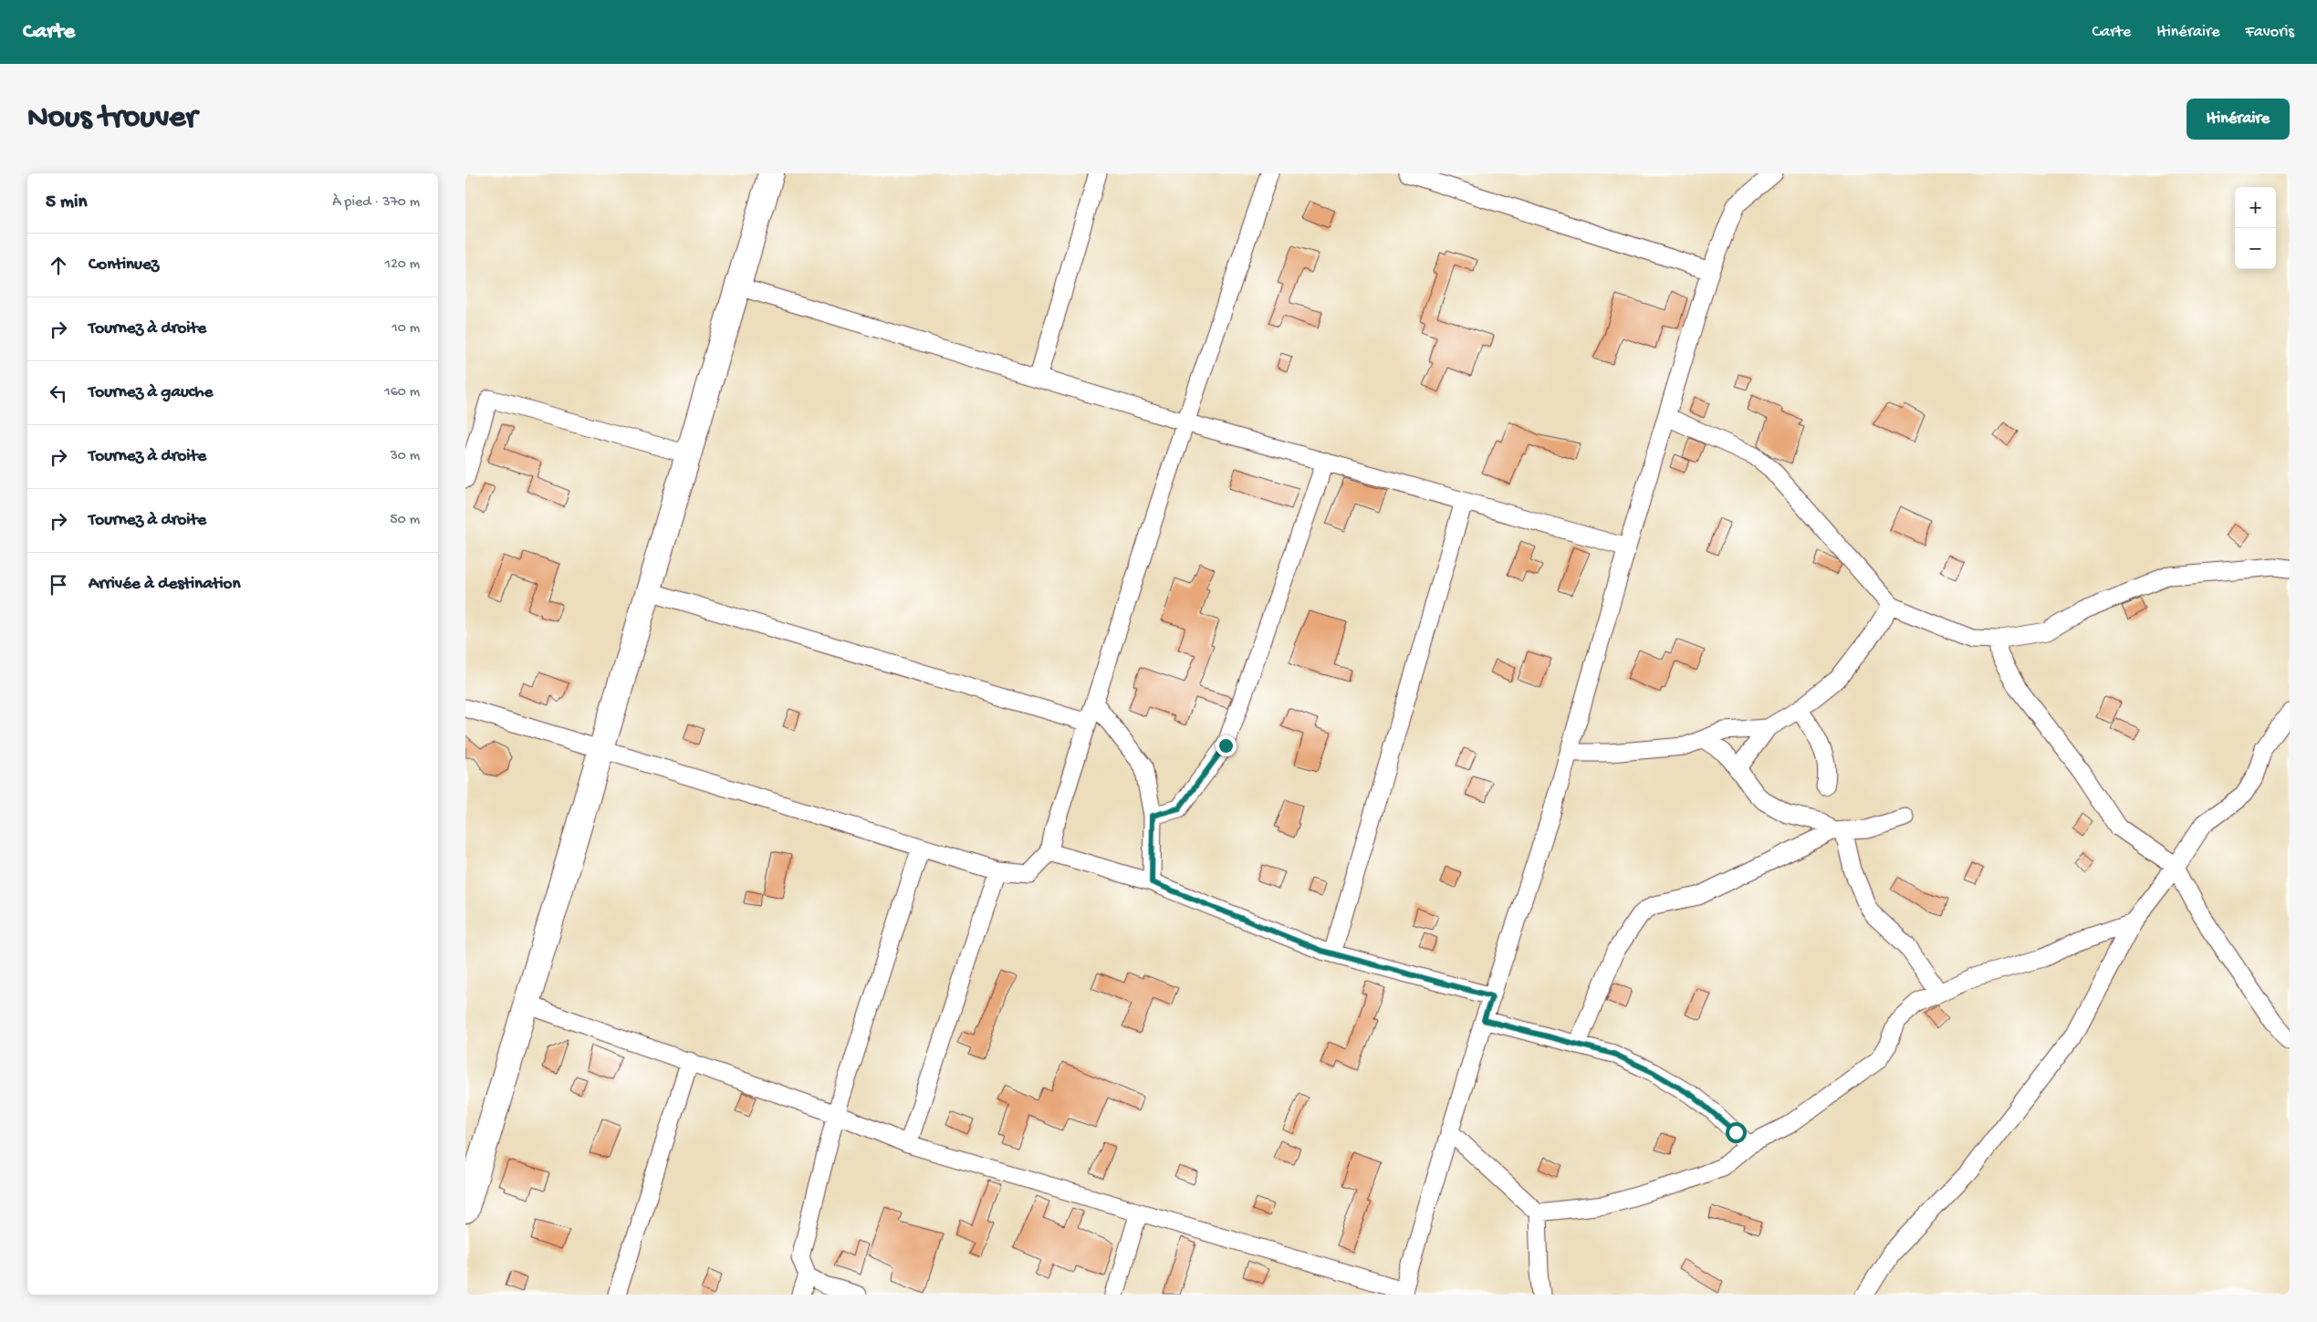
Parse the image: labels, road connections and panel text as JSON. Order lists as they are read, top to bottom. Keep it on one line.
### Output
{"page":{"header":"Carte","nav":["Carte","Itinéraire","Favoris"],"buttons":"Itinéraire","title":"Nous trouver","heading":["5 min","À pied · 370 m"],"map_buttons":["+","−"],"list":[["Continuez","120 m"],["Tournez à droite","10 m"],["Tournez à gauche","160 m"],["Tournez à droite","30 m"],["Tournez à droite","50 m"],"Arrivée à destination"]}}
